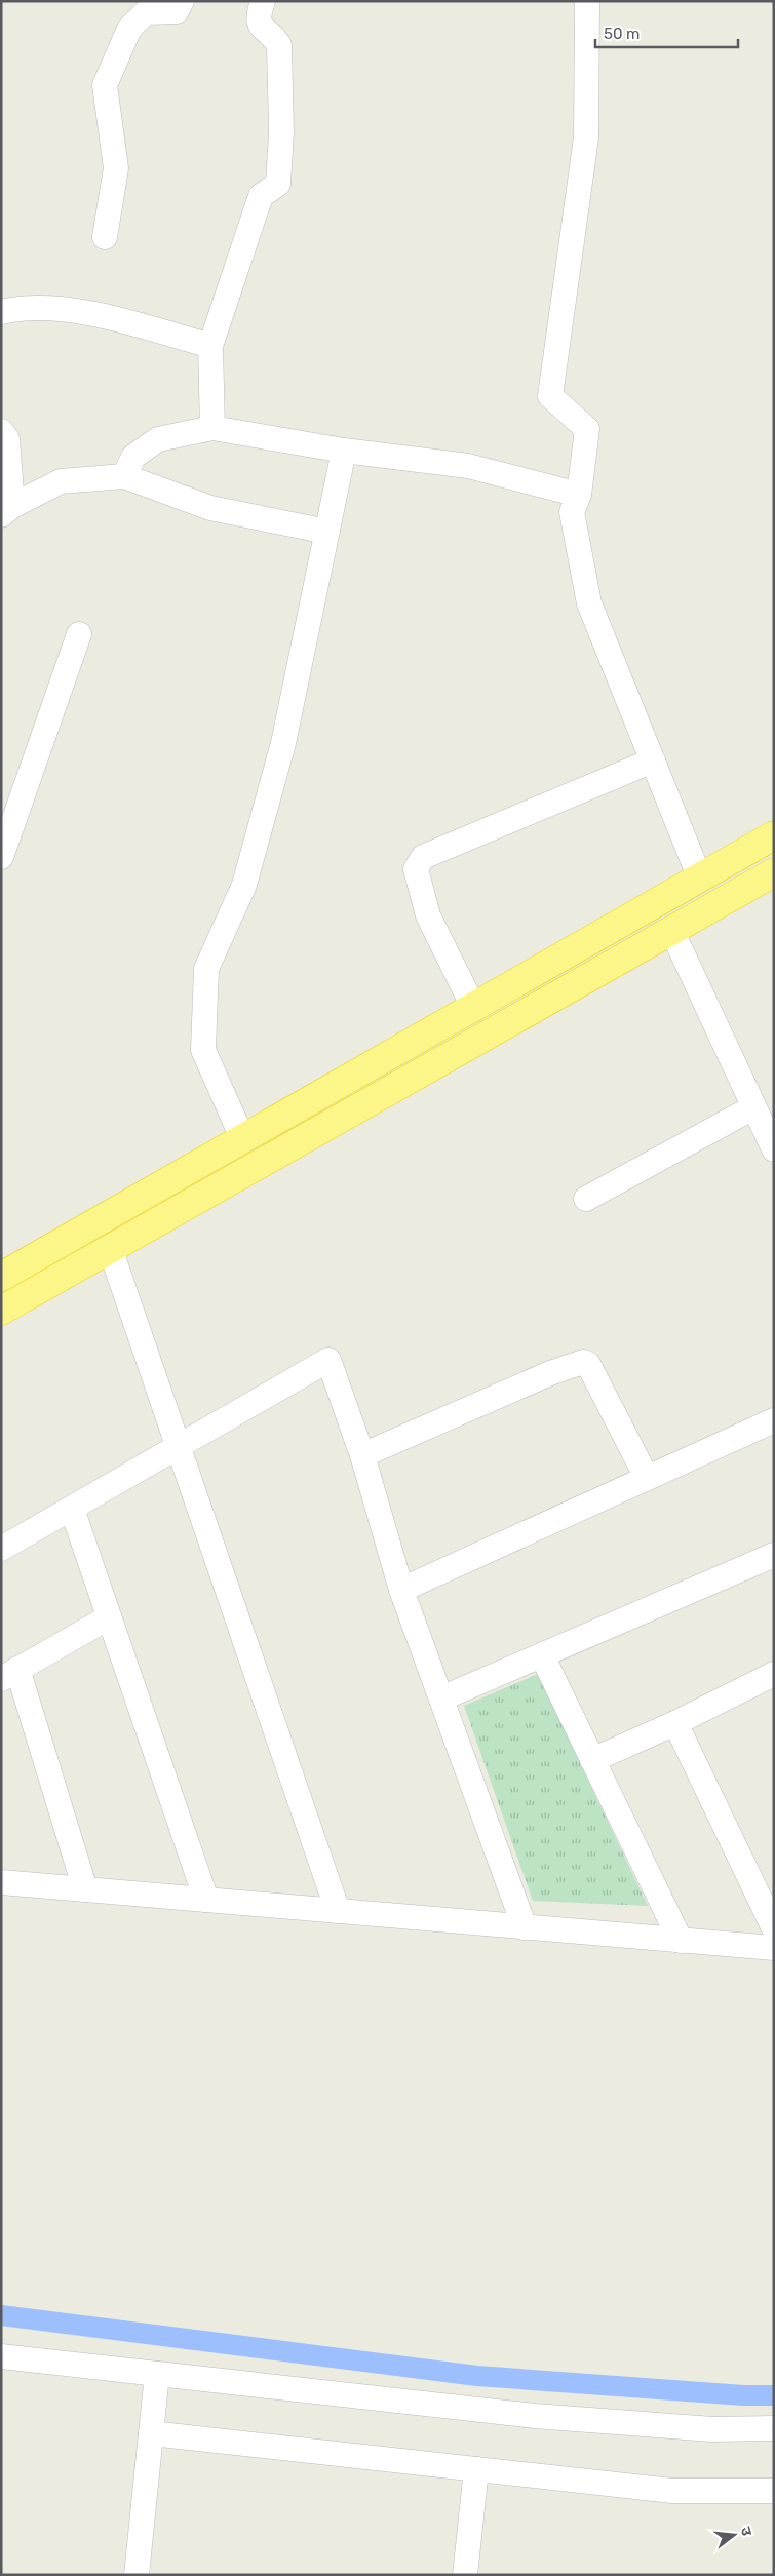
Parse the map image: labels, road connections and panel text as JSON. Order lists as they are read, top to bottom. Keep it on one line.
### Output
{"scale_bar":"50 m","north":"right"}
